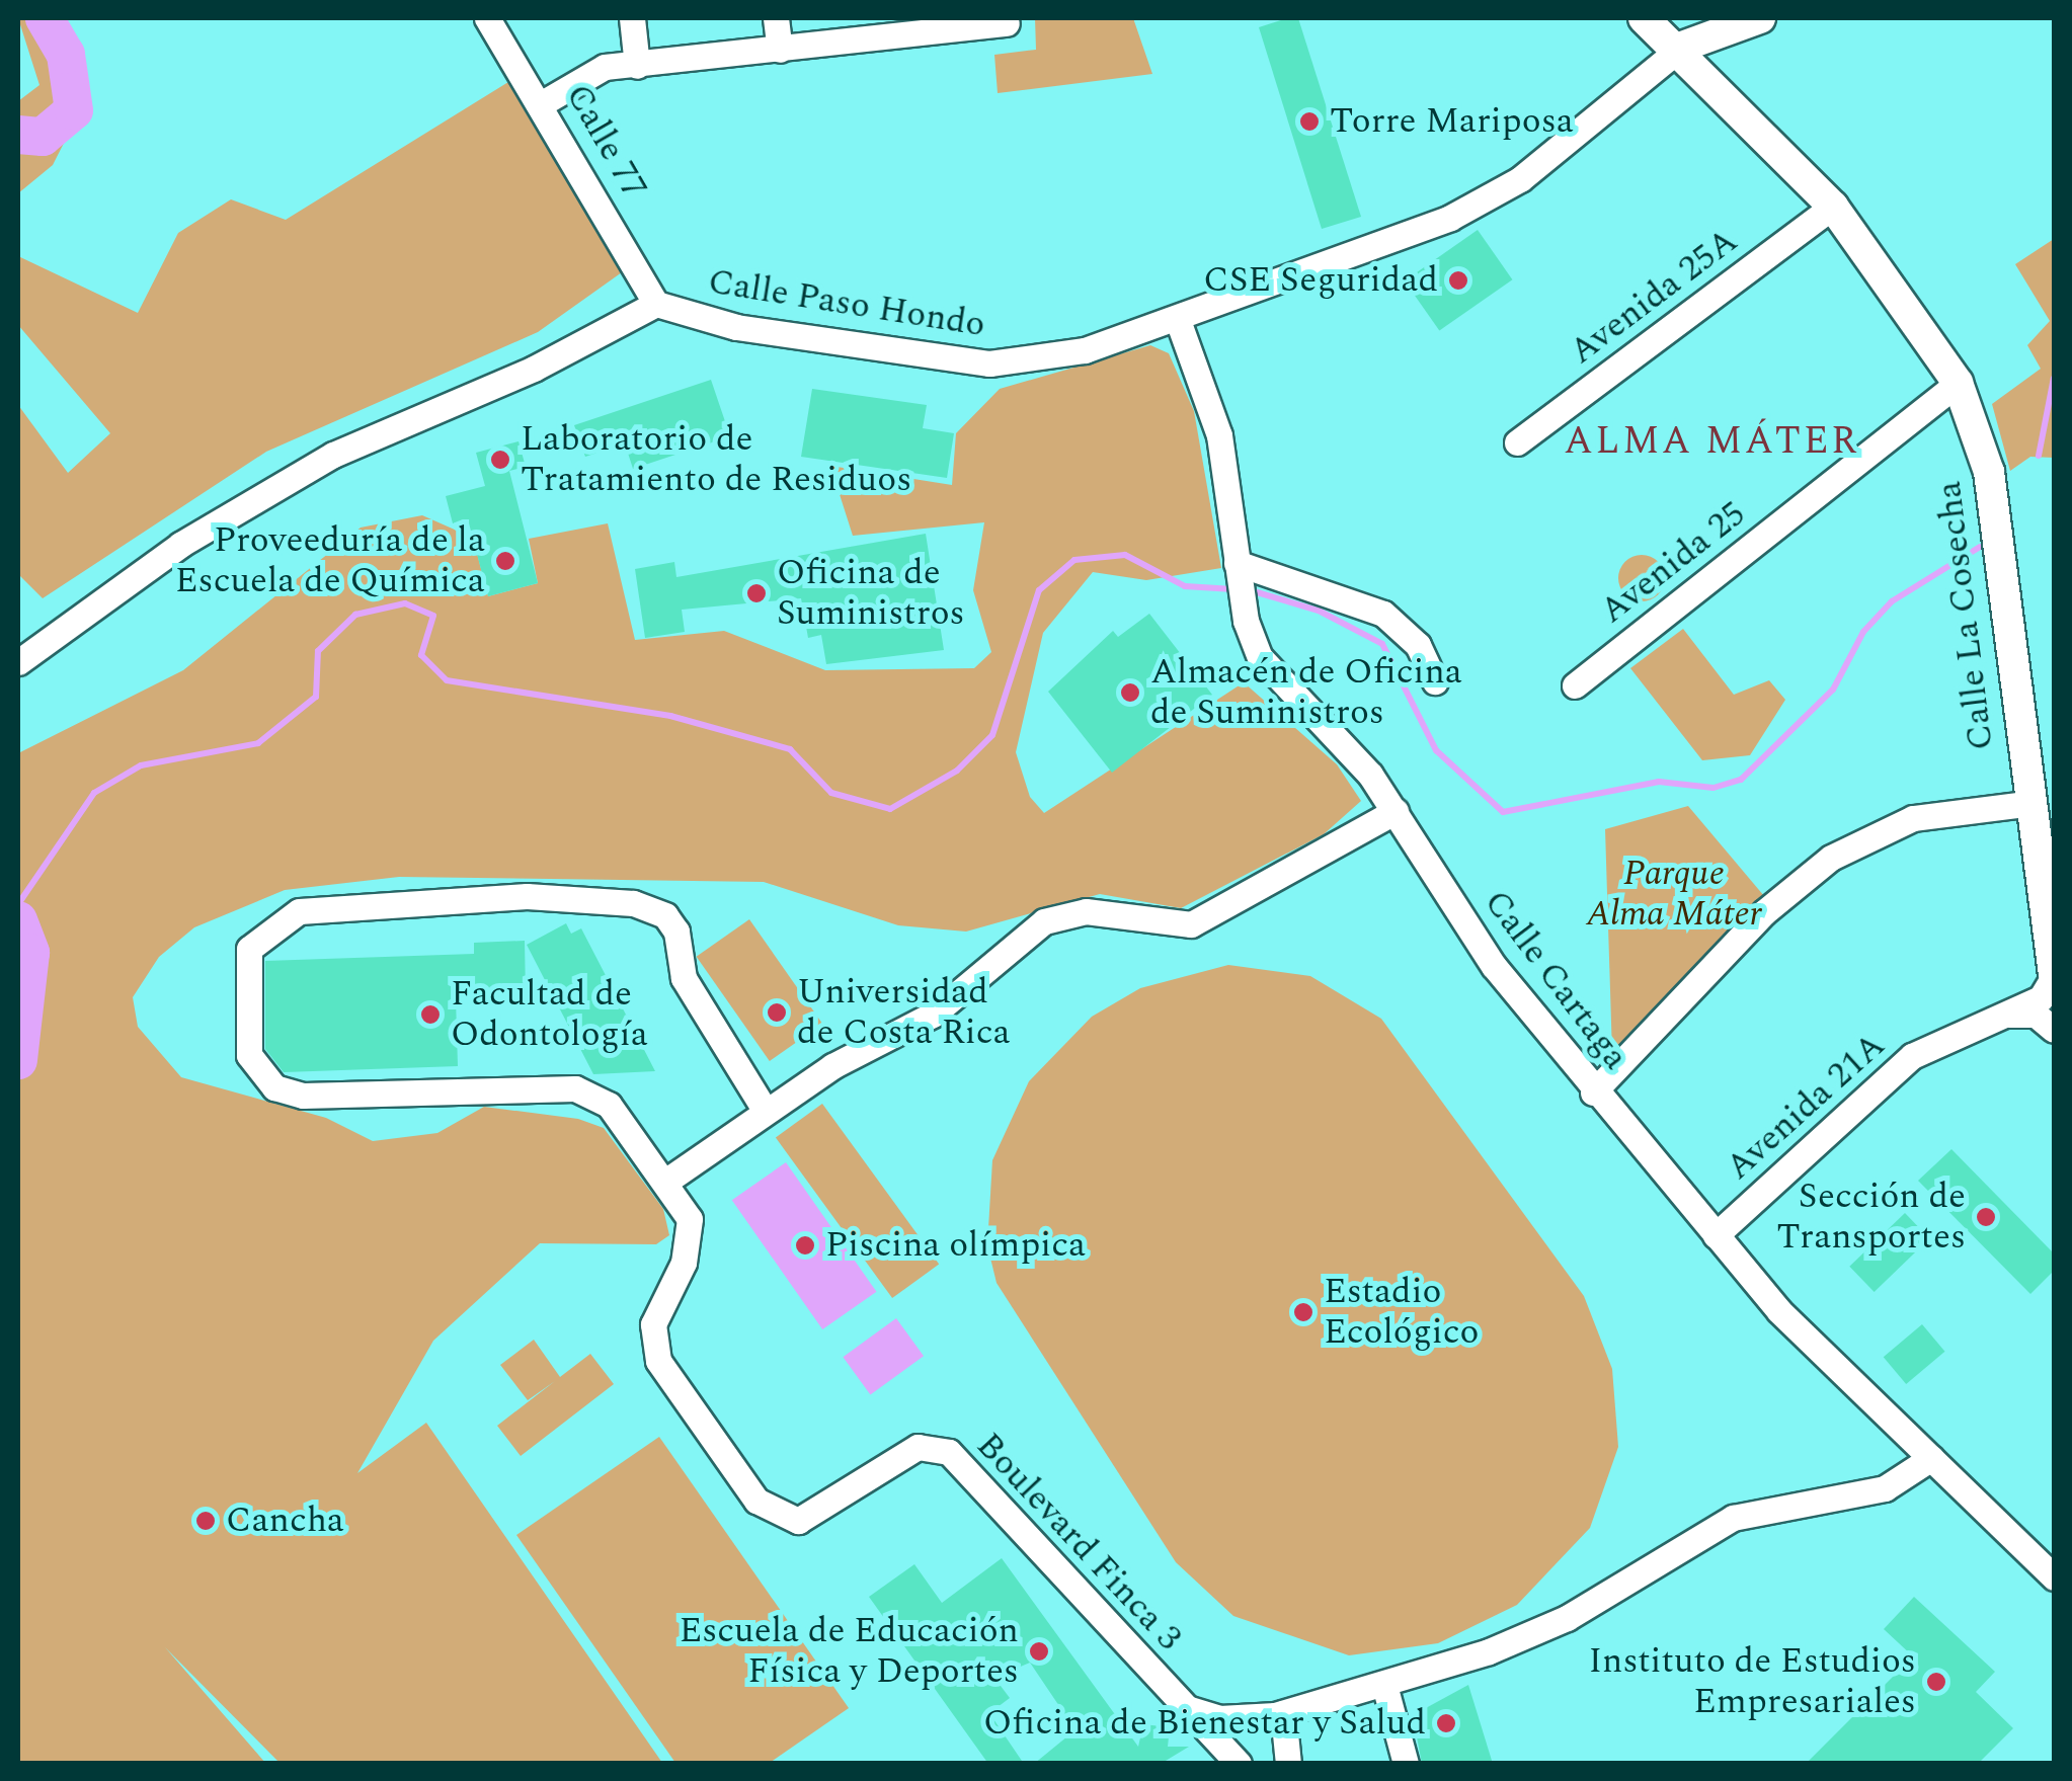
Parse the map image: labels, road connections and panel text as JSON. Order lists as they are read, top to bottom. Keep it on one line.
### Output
{"streets":{"street":["Calle 77","Avenida 25A","Calle Paso Hondo","Avenida 25","Calle La Cosecha","Calle Cartaga","Avenida 21A","Boulevard Finca 3"]},"crossings":[["Calle 77","Calle Paso Hondo"],["Avenida 25A","Calle La Cosecha"],["Calle Paso Hondo","Calle La Cosecha"],["Calle Paso Hondo","Calle Cartaga"],["Avenida 25","Calle La Cosecha"],["Calle La Cosecha","Avenida 21A"],["Calle Cartaga","Avenida 21A"]],"districts":["ALMA MÁTER"],"parks":["Parque Alma Máter"],"places":["Torre Mariposa","CSE Seguridad","Laboratorio de Tratamiento de Residuos","Proveeduría de la Escuela de Química","Oficina de Suministros","Almacén de Oficina de Suministros","Universidad de Costa Rica","Facultad de Odontología","Sección de Transportes","Piscina olímpica","Estadio Ecológico","Cancha","Escuela de Educación Física y Deportes","Instituto de Estudios Empresariales","Oficina de Bienestar y Salud"]}
